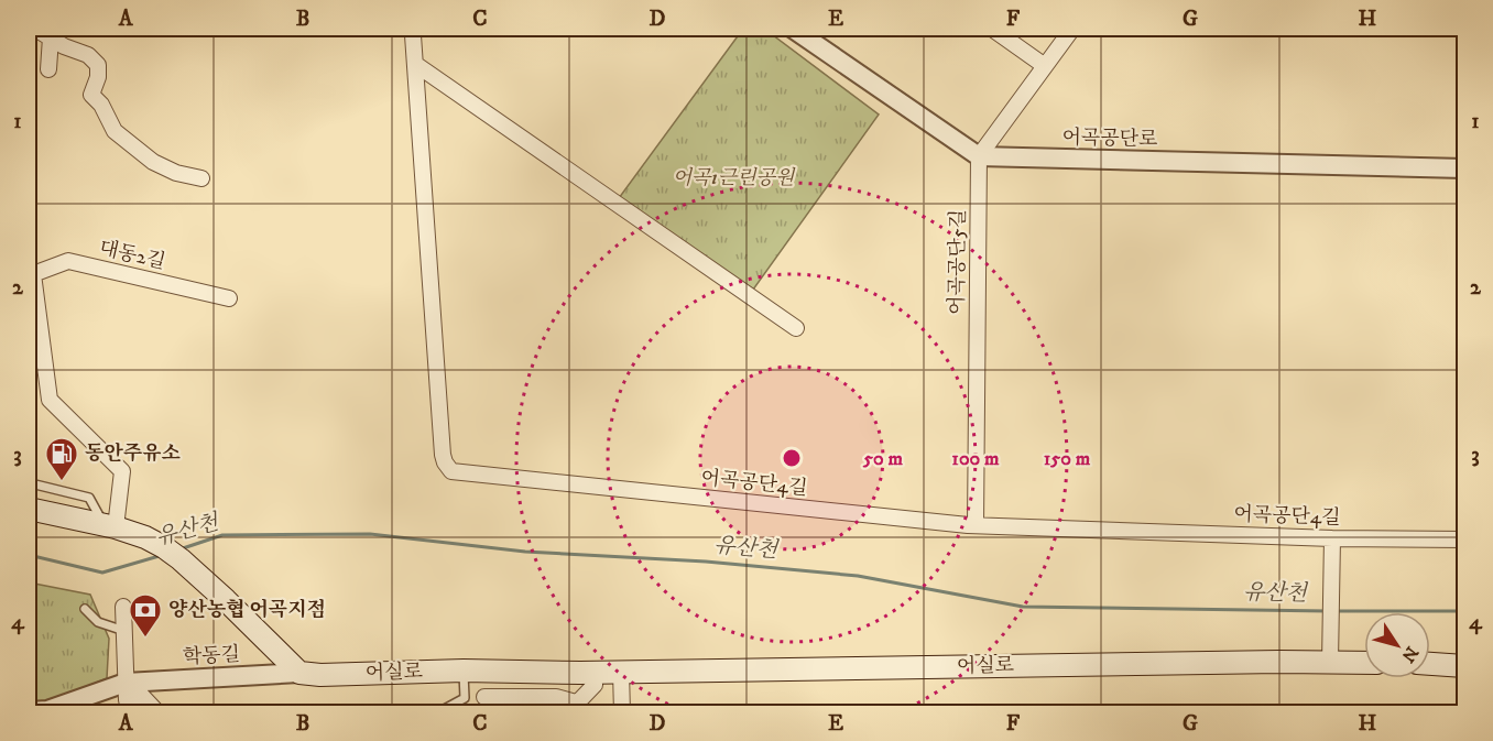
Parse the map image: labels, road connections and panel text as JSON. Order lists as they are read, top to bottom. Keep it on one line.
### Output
{"streets":{"main road":["어실로"],"street":["어곡공단로","대동2길","어곡공단5길","어곡공단4길","학동길"]},"crossings":[["어곡공단로","어곡공단5길"],["어곡공단5길","어곡공단4길"],["학동길","어실로"]],"water":["유산천"],"parks":["어곡1근린공원"],"places":{"fuel station":["동안주유소"],"bank":["양산농협 어곡지점"]},"north":"bottom right","grid":{"columns":["A","B","C","D","E","F","G","H"],"rows":["1","2","3","4"]},"rings":["50 m","100 m","150 m"]}
